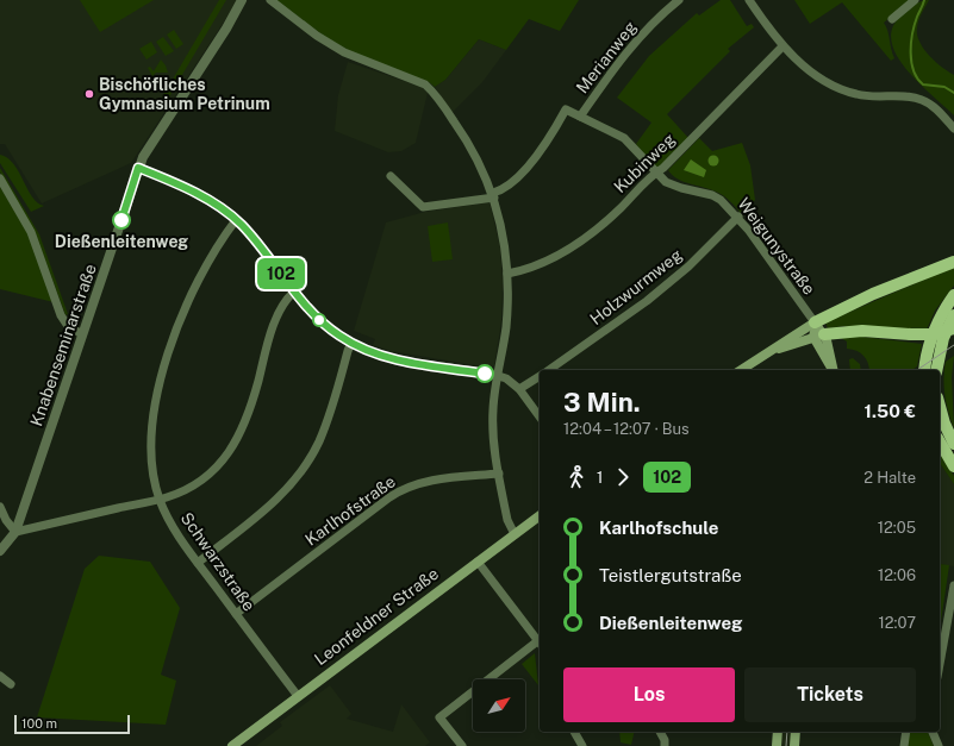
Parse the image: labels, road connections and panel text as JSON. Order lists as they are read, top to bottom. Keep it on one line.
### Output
{"streets":{"main road":["Leonfeldner Straße"],"street":["Merianweg","Kubinweg","Weigunystraße","Holzwurmweg","Knabenseminarstraße","Karlhofstraße","Schwarzstraße"]},"crossings":[["Merianweg","Weigunystraße"],["Kubinweg","Weigunystraße"],["Weigunystraße","Holzwurmweg"],["Karlhofstraße","Schwarzstraße"],["Schwarzstraße","Leonfeldner Straße"]],"places":["Bischöfliches Gymnasium Petrinum","Dießenleitenweg"],"lines":["bus line 102"],"scale_bar":"100 m","north":"top right","page":{"on_map":"102","heading":["3 Min.","12:04 – 12:07 · Bus","1.50 €"],"legs":["1","102","2 Halte"],"list":[{"name":"Karlhofschule","value":"12:05"},{"name":"Teistlergutstraße","value":"12:06"},{"name":"Dießenleitenweg","value":"12:07"}],"buttons":["Los","Tickets"],"scale":"100 m"}}
